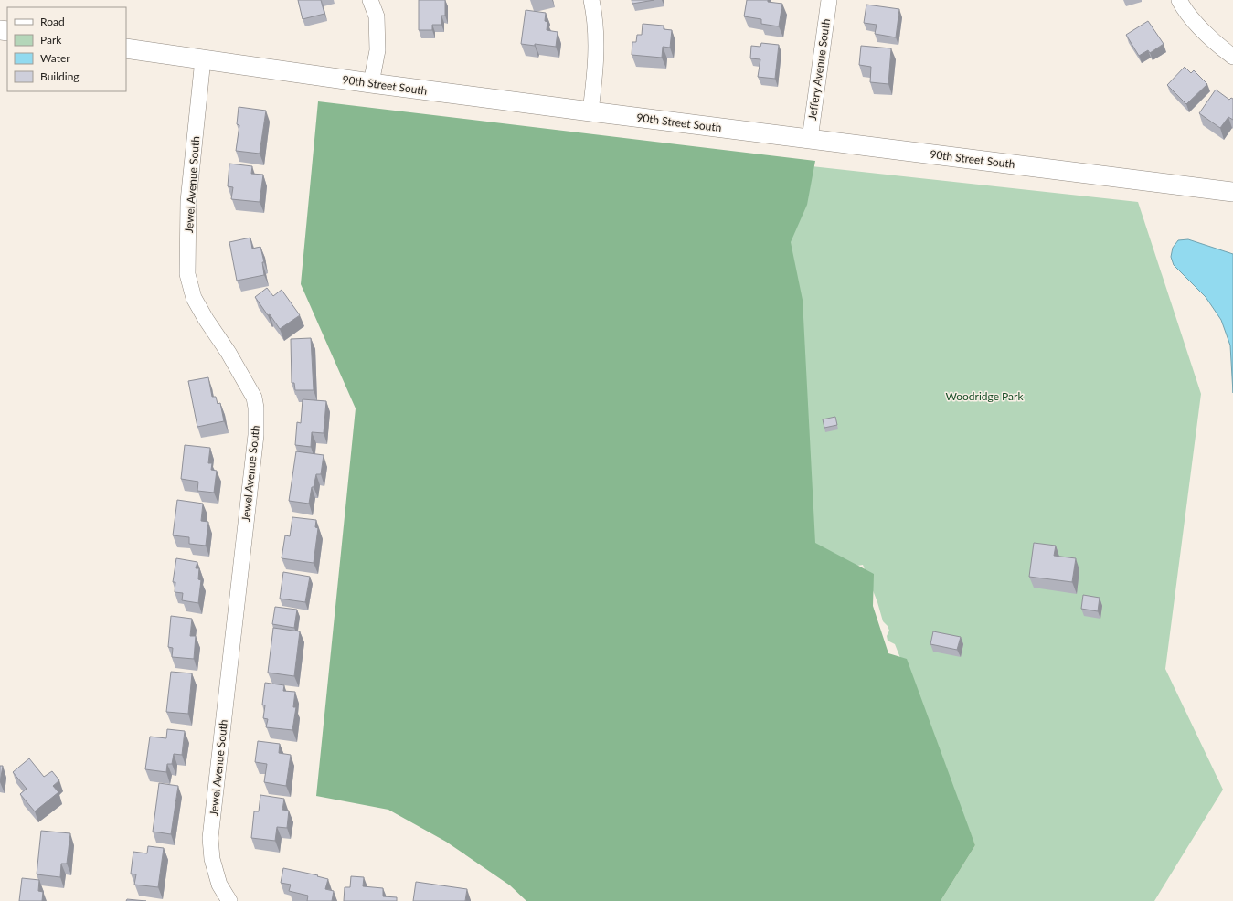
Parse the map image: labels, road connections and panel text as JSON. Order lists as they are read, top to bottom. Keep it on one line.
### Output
{"streets":{"street":["Jeffery Avenue South","90th Street South","Jewel Avenue South"]},"crossings":[["Jeffery Avenue South","90th Street South"],["90th Street South","Jewel Avenue South"]],"parks":["Woodridge Park"],"legend":["Road","Park","Water","Building"]}
